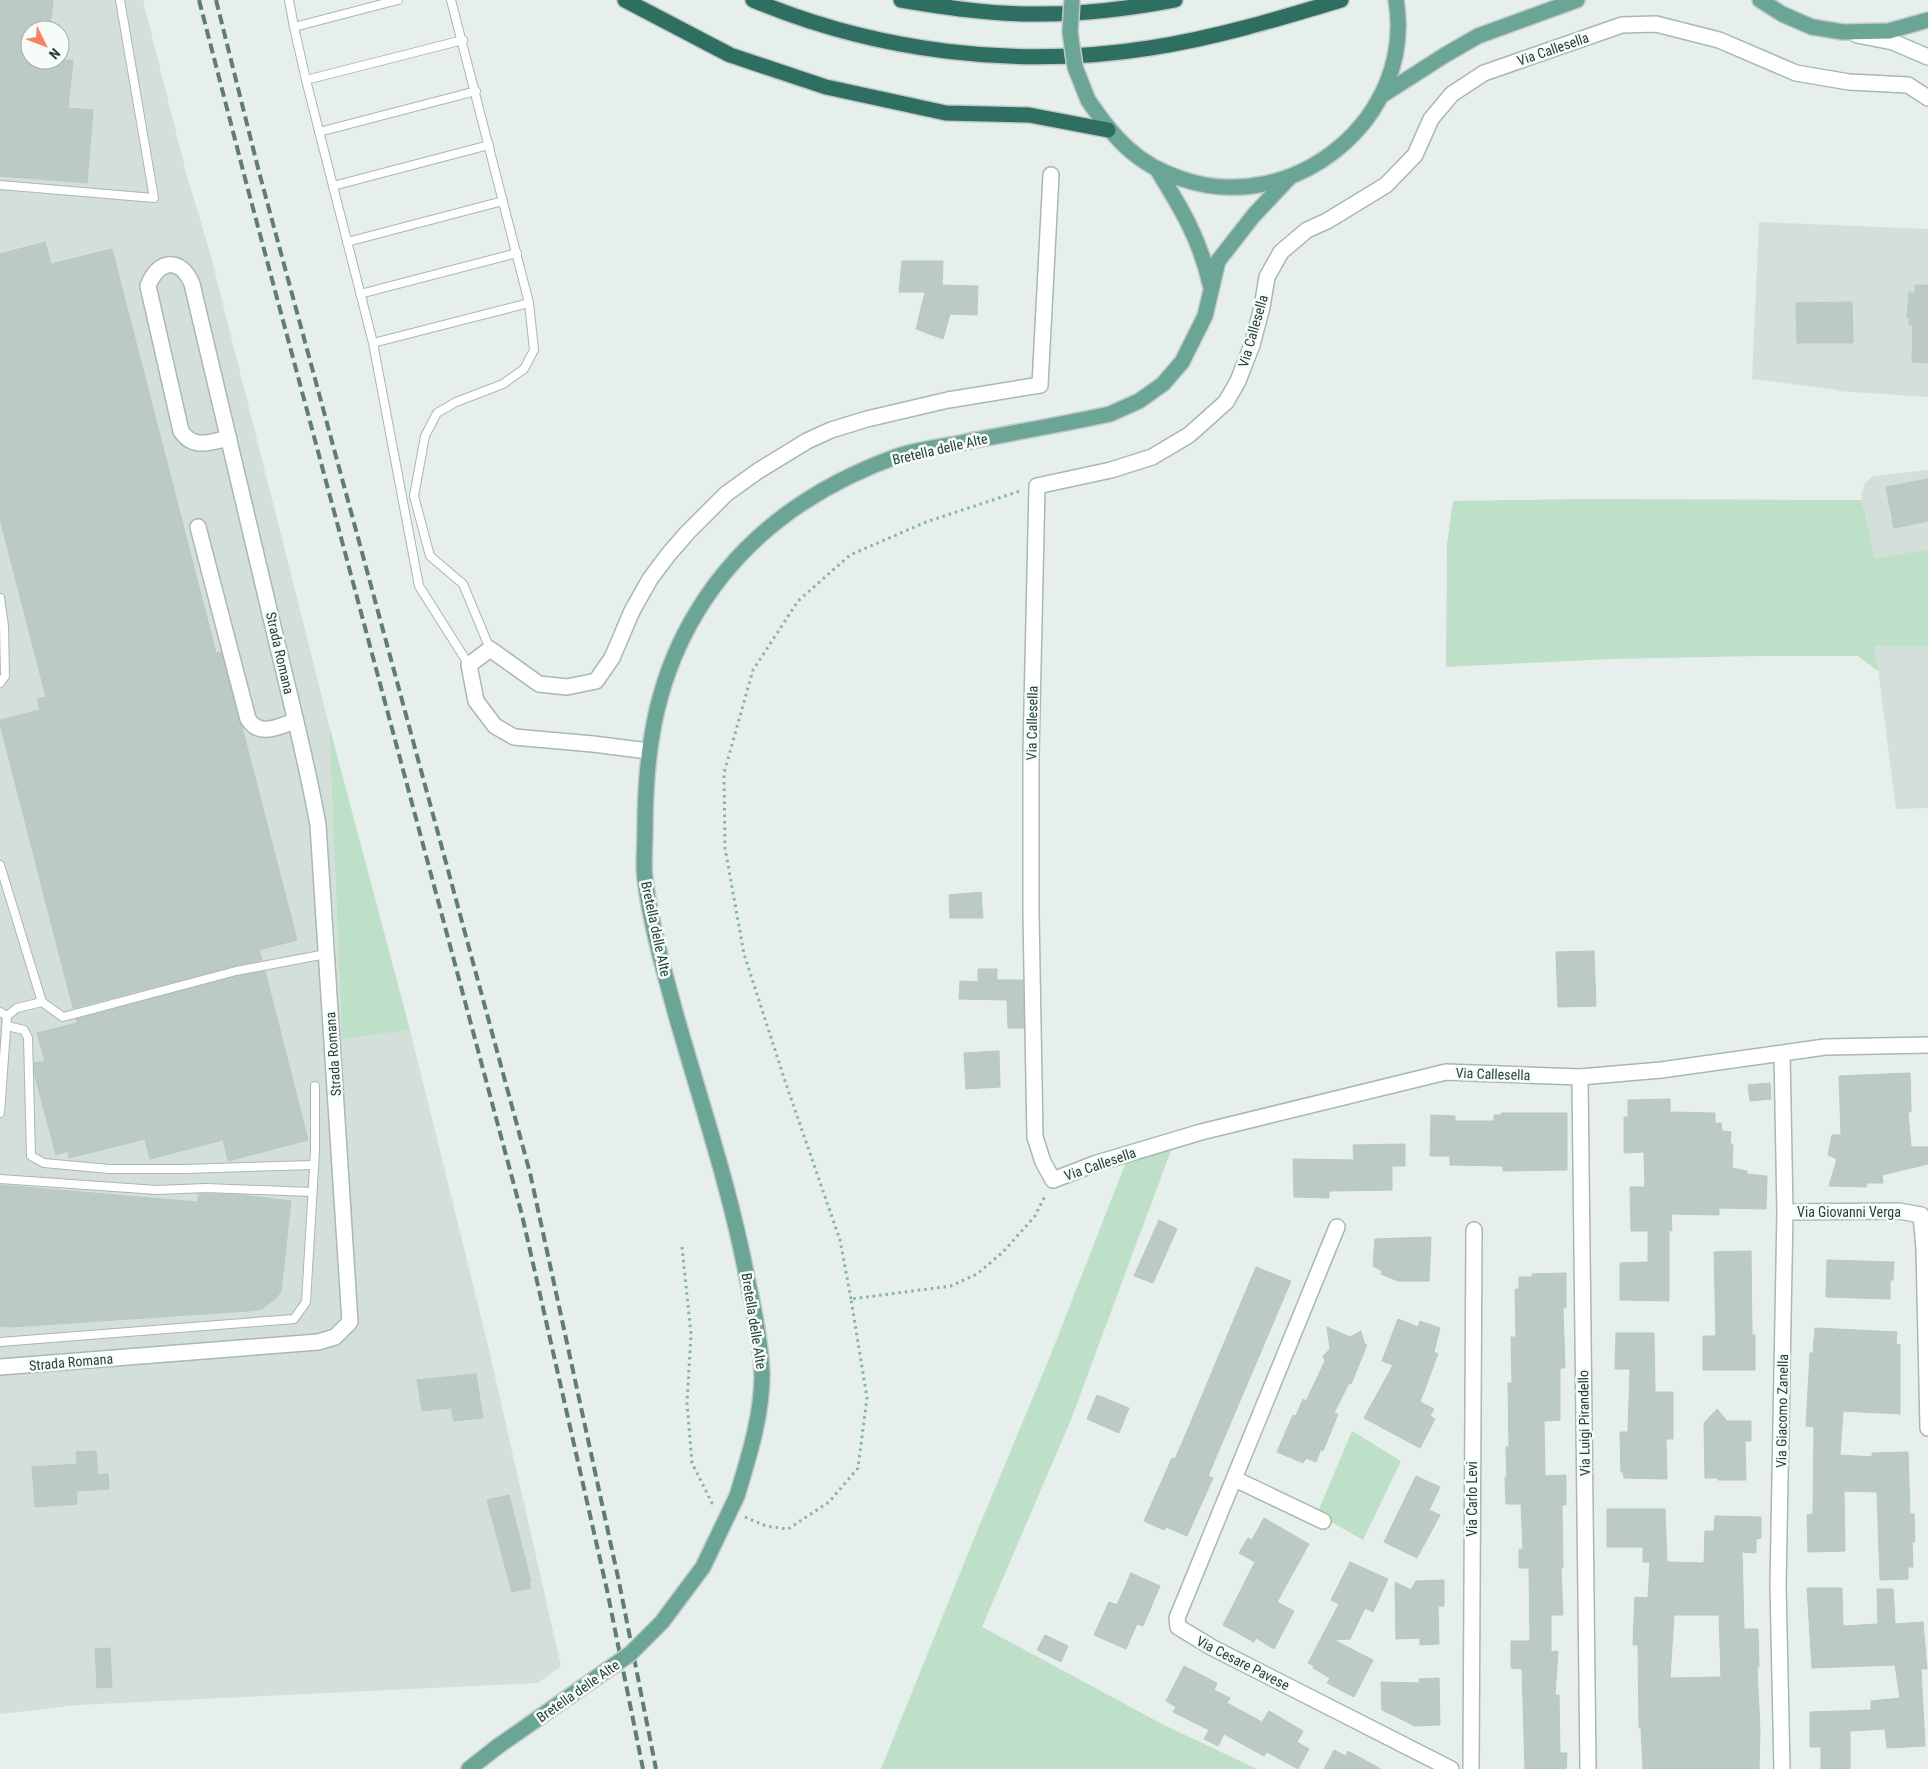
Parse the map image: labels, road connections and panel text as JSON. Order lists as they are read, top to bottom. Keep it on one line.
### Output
{"streets":{"main road":["Bretella delle Alte"],"street":["Via Callesella","Strada Romana","Via Giovanni Verga","Via Giacomo Zanella","Via Luigi Pirandello","Via Carlo Levi","Via Cesare Pavese"]},"crossings":[["Via Callesella","Via Giacomo Zanella"],["Via Callesella","Via Luigi Pirandello"],["Via Giovanni Verga","Via Giacomo Zanella"]],"north":"bottom right"}
